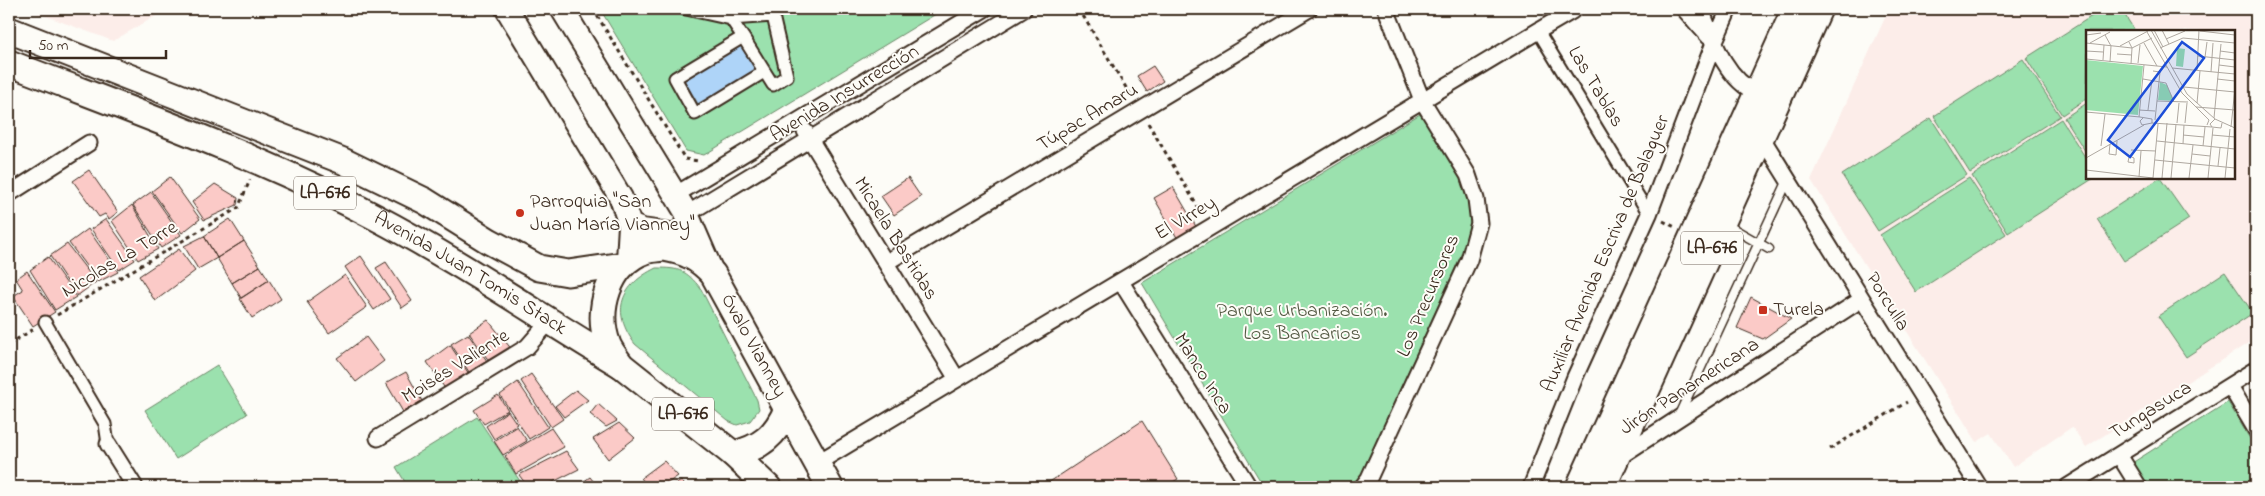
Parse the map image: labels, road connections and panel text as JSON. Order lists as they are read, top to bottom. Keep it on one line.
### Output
{"streets":{"main road":["LA-676","Avenida Juan Tomis Stack","Óvalo Vianney"],"street":["Las Tablas","Avenida Insurrección","Túpac Amaru","El Virrey","Micaela Bastidas","Auxiliar Avenida Escriva de Balaguer","Los Precursores","Porculla","Moisés Valiente","Manco Inca","Jirón Panamericana","Tungasuca"],"path":["Nicolas La Torre"]},"crossings":[["Las Tablas","El Virrey"],["Las Tablas","Auxiliar Avenida Escriva de Balaguer"],["Avenida Insurrección","Micaela Bastidas"],["Túpac Amaru","Micaela Bastidas"],["LA-676","El Virrey"],["LA-676","Avenida Juan Tomis Stack"],["LA-676","Porculla"],["LA-676","Óvalo Vianney"],["LA-676","Jirón Panamericana"],["El Virrey","Micaela Bastidas"],["El Virrey","Los Precursores"],["El Virrey","Manco Inca"],["Avenida Juan Tomis Stack","Óvalo Vianney"],["Avenida Juan Tomis Stack","Moisés Valiente"],["Porculla","Jirón Panamericana"]],"parks":["Parque Urbanización. Los Bancarios"],"places":{"other":["Parroquia \"San Juan María Vianney\""],"transit":["Turela"]},"scale_bar":"50 m"}
